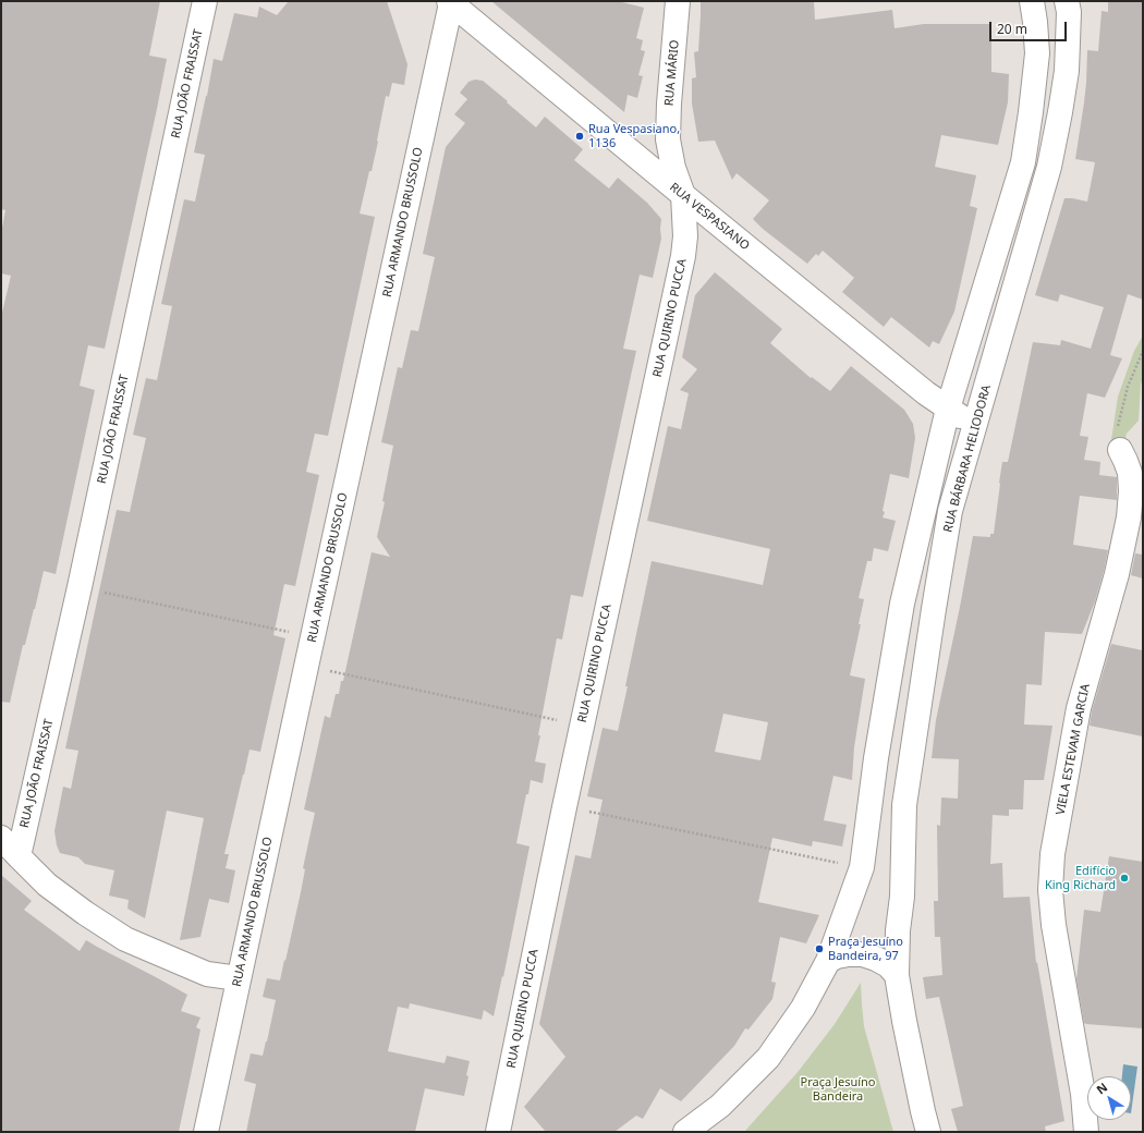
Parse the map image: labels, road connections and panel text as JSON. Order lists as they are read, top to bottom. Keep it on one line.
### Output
{"streets":{"street":["RUA MÁRIO","RUA JOÃO FRAISSAT","RUA VESPASIANO","RUA ARMANDO BRUSSOLO","RUA QUIRINO PUCCA","RUA BÁRBARA HELIODORA","VIELA ESTEVAM GARCIA"]},"crossings":[["RUA MÁRIO","RUA VESPASIANO"],["RUA MÁRIO","RUA QUIRINO PUCCA"],["RUA VESPASIANO","RUA ARMANDO BRUSSOLO"],["RUA VESPASIANO","RUA QUIRINO PUCCA"],["RUA VESPASIANO","RUA BÁRBARA HELIODORA"]],"parks":["Praça Jesuíno Bandeira"],"places":["Rua Vespasiano, 1136","Edifício King Richard","Praça Jesuíno Bandeira, 97"],"scale_bar":"20 m","north":"top left"}
